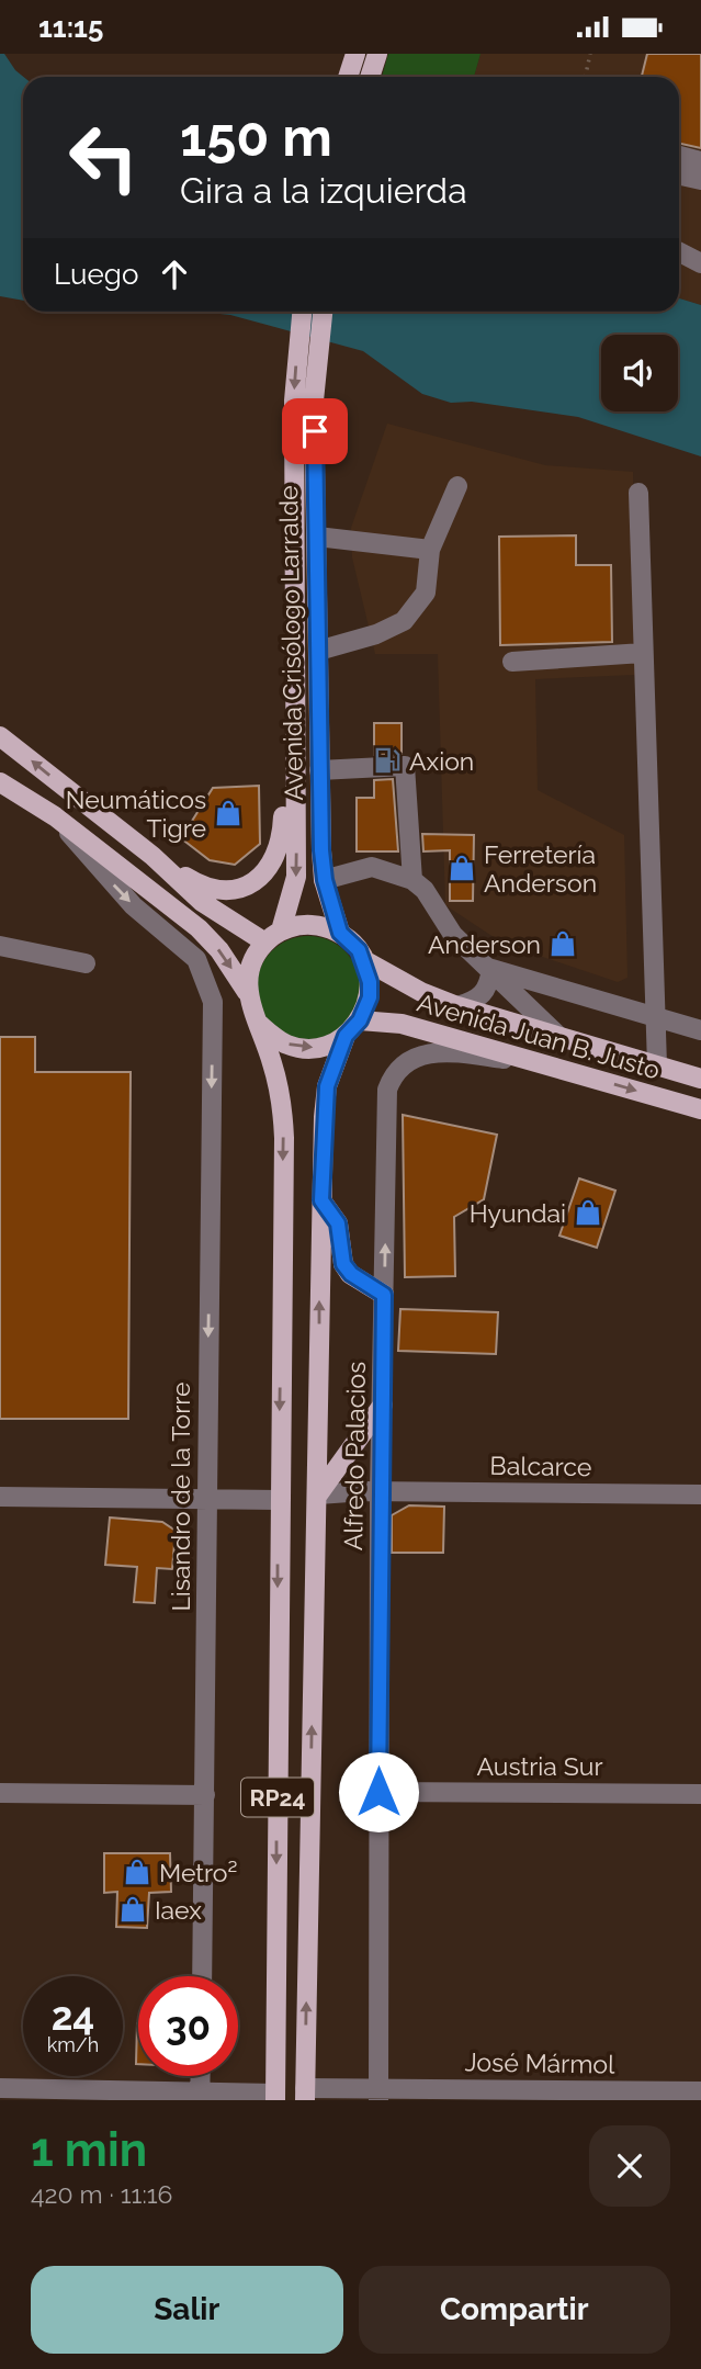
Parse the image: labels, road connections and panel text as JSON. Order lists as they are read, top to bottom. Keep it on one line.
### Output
{"streets":{"main road":["Avenida Crisólogo Larralde","Avenida Juan B. Justo","RP24"],"street":["Alfredo Palacios","Balcarce","Lisandro de la Torre","Austria Sur","José Mármol"]},"crossings":[["Avenida Crisólogo Larralde","Avenida Juan B. Justo"],["Avenida Crisólogo Larralde","RP24"],["Avenida Juan B. Justo","Alfredo Palacios"],["Avenida Juan B. Justo","RP24"],["Alfredo Palacios","Balcarce"],["Alfredo Palacios","Austria Sur"],["Alfredo Palacios","José Mármol"],["Balcarce","RP24"],["RP24","José Mármol"]],"one_way":["Lisandro de la Torre"],"places":{"fuel station":["Axion"],"shop":["Neumáticos Tigre","Ferretería Anderson","Anderson","Hyundai","Metro²","Iaex"]},"page":{"status":"11:15","turn":["150 m","Gira a la izquierda"],"then":"Luego","speed":"24 km/h","limit":"30","heading":["1 min","420 m · 11:16"],"buttons":["Salir","Compartir"]}}
